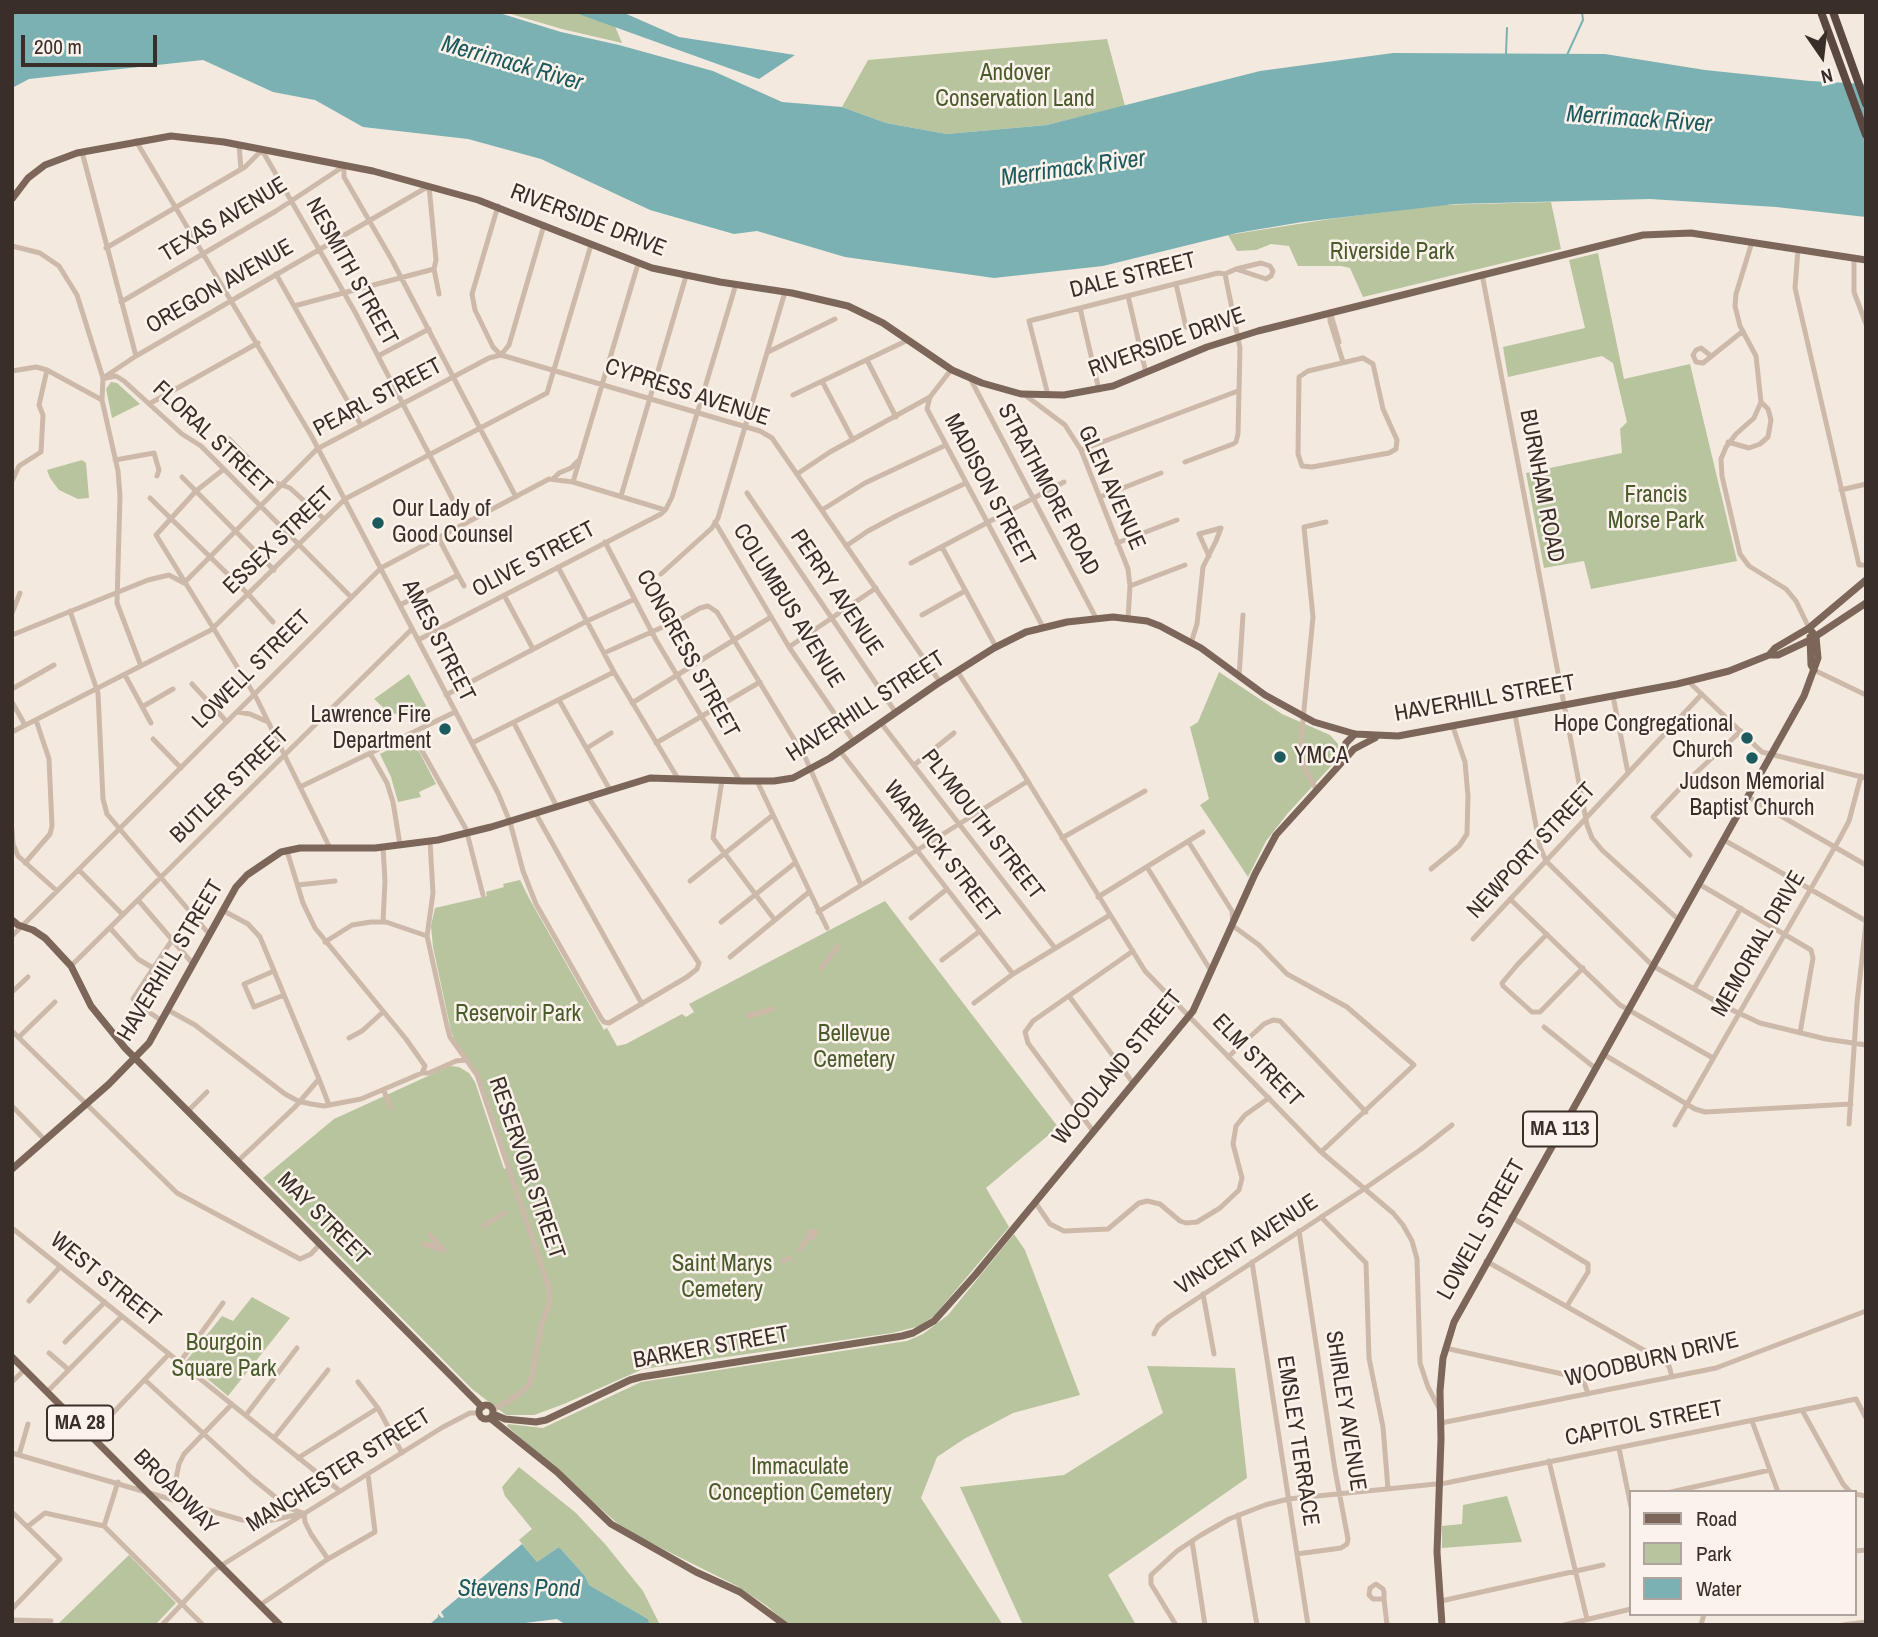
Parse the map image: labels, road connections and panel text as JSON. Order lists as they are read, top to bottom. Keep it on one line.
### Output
{"streets":{"main road":["RIVERSIDE DRIVE","LOWELL STREET","HAVERHILL STREET","WOODLAND STREET","MA 113","MAY STREET","BARKER STREET","MA 28","BROADWAY"],"street":["TEXAS AVENUE","NESMITH STREET","DALE STREET","OREGON AVENUE","CYPRESS AVENUE","PEARL STREET","FLORAL STREET","BURNHAM ROAD","GLEN AVENUE","MADISON STREET","STRATHMORE ROAD","ESSEX STREET","OLIVE STREET","PERRY AVENUE","COLUMBUS AVENUE","AMES STREET","CONGRESS STREET","BUTLER STREET","PLYMOUTH STREET","NEWPORT STREET","WARWICK STREET","MEMORIAL DRIVE","ELM STREET","RESERVOIR STREET","VINCENT AVENUE","WEST STREET","WOODBURN DRIVE","SHIRLEY AVENUE","CAPITOL STREET","EMSLEY TERRACE","MANCHESTER STREET"]},"crossings":[["TEXAS AVENUE","RIVERSIDE DRIVE"],["TEXAS AVENUE","NESMITH STREET"],["TEXAS AVENUE","AMES STREET"],["RIVERSIDE DRIVE","NESMITH STREET"],["RIVERSIDE DRIVE","DALE STREET"],["RIVERSIDE DRIVE","OREGON AVENUE"],["RIVERSIDE DRIVE","BURNHAM ROAD"],["RIVERSIDE DRIVE","GLEN AVENUE"],["RIVERSIDE DRIVE","MADISON STREET"],["RIVERSIDE DRIVE","STRATHMORE ROAD"],["RIVERSIDE DRIVE","ESSEX STREET"],["RIVERSIDE DRIVE","AMES STREET"],["NESMITH STREET","OREGON AVENUE"],["NESMITH STREET","PEARL STREET"],["NESMITH STREET","ESSEX STREET"],["NESMITH STREET","LOWELL STREET"],["OREGON AVENUE","FLORAL STREET"],["OREGON AVENUE","AMES STREET"],["CYPRESS AVENUE","PEARL STREET"],["CYPRESS AVENUE","ESSEX STREET"],["CYPRESS AVENUE","HAVERHILL STREET"],["PEARL STREET","FLORAL STREET"],["PEARL STREET","AMES STREET"],["FLORAL STREET","ESSEX STREET"],["FLORAL STREET","LOWELL STREET"],["BURNHAM ROAD","LOWELL STREET"],["BURNHAM ROAD","HAVERHILL STREET"],["BURNHAM ROAD","NEWPORT STREET"],["GLEN AVENUE","HAVERHILL STREET"],["MADISON STREET","HAVERHILL STREET"],["STRATHMORE ROAD","HAVERHILL STREET"],["ESSEX STREET","AMES STREET"],["OLIVE STREET","AMES STREET"],["OLIVE STREET","CONGRESS STREET"],["PERRY AVENUE","HAVERHILL STREET"],["COLUMBUS AVENUE","HAVERHILL STREET"],["AMES STREET","LOWELL STREET"],["AMES STREET","HAVERHILL STREET"],["AMES STREET","BUTLER STREET"],["CONGRESS STREET","HAVERHILL STREET"],["LOWELL STREET","HAVERHILL STREET"],["LOWELL STREET","ELM STREET"],["LOWELL STREET","MAY STREET"],["LOWELL STREET","WOODBURN DRIVE"],["LOWELL STREET","CAPITOL STREET"],["HAVERHILL STREET","PLYMOUTH STREET"],["HAVERHILL STREET","WARWICK STREET"],["HAVERHILL STREET","ELM STREET"],["HAVERHILL STREET","WOODLAND STREET"],["HAVERHILL STREET","RESERVOIR STREET"],["HAVERHILL STREET","MAY STREET"],["BUTLER STREET","MAY STREET"],["ELM STREET","WOODLAND STREET"],["ELM STREET","VINCENT AVENUE"],["WOODLAND STREET","BARKER STREET"],["RESERVOIR STREET","BARKER STREET"],["MAY STREET","MANCHESTER STREET"],["VINCENT AVENUE","SHIRLEY AVENUE"],["VINCENT AVENUE","EMSLEY TERRACE"],["WEST STREET","MANCHESTER STREET"],["SHIRLEY AVENUE","CAPITOL STREET"],["SHIRLEY AVENUE","EMSLEY TERRACE"],["CAPITOL STREET","EMSLEY TERRACE"],["MANCHESTER STREET","BROADWAY"]],"water":["Merrimack River","Stevens Pond"],"parks":["Andover Conservation Land","Riverside Park","Francis Morse Park","Reservoir Park","Bellevue Cemetery","Saint Marys Cemetery","Bourgoin Square Park","Immaculate Conception Cemetery"],"places":["Our Lady of Good Counsel","Lawrence Fire Department","Hope Congregational Church","YMCA","Judson Memorial Baptist Church"],"legend":["Road","Park","Water"],"scale_bar":"200 m","north":"bottom"}
